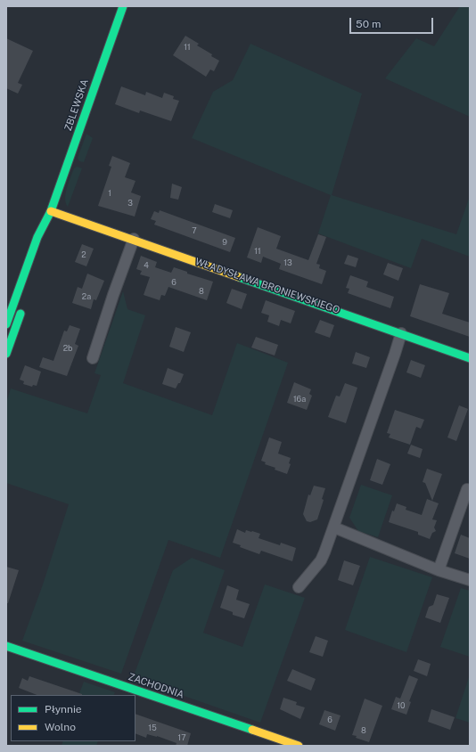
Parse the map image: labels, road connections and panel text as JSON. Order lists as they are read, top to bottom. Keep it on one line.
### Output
{"streets":{"street":["ZBLEWSKA","WŁADYSŁAWA BRONIEWSKIEGO","ZACHODNIA"]},"crossings":[["ZBLEWSKA","WŁADYSŁAWA BRONIEWSKIEGO"]],"house_numbers":["11","1","3","7","9","11","2","13","4","6","8","2a","2b","16a","10","6","15","8","17"],"legend":["Płynnie","Wolno"],"scale_bar":"50 m"}
